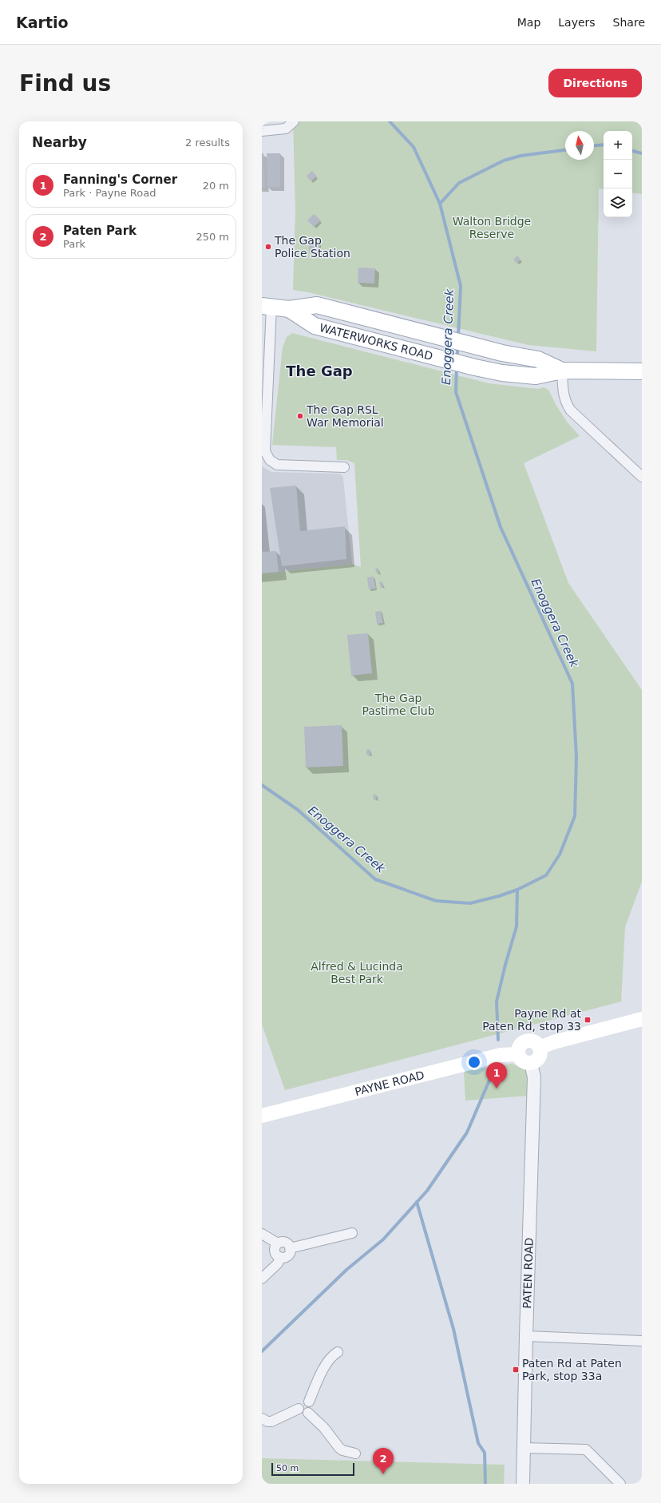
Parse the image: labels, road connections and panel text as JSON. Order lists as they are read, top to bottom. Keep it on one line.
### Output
{"streets":{"main road":["WATERWORKS ROAD","PAYNE ROAD"],"street":["PATEN ROAD"]},"crossings":[["PAYNE ROAD","PATEN ROAD"]],"districts":["The Gap"],"water":["Enoggera Creek"],"parks":["Walton Bridge Reserve","The Gap Pastime Club","Alfred & Lucinda Best Park"],"places":{"other":["The Gap Police Station","The Gap RSL War Memorial"],"transit":["Payne Rd at Paten Rd, stop 33","Paten Rd at Paten Park, stop 33a"]},"scale_bar":"50 m","north":"top","page":{"header":"Kartio","nav":["Map","Layers","Share"],"buttons":"Directions","title":"Find us","heading":["Nearby","2 results"],"map_buttons":["+","−"],"list":[{"mark":"1","name":"Fanning's Corner","note":"Park · Payne Road","value":"20 m"},{"mark":"2","name":"Paten Park","note":"Park","value":"250 m"}],"pins":["1","2"],"scale":"50 m"}}
